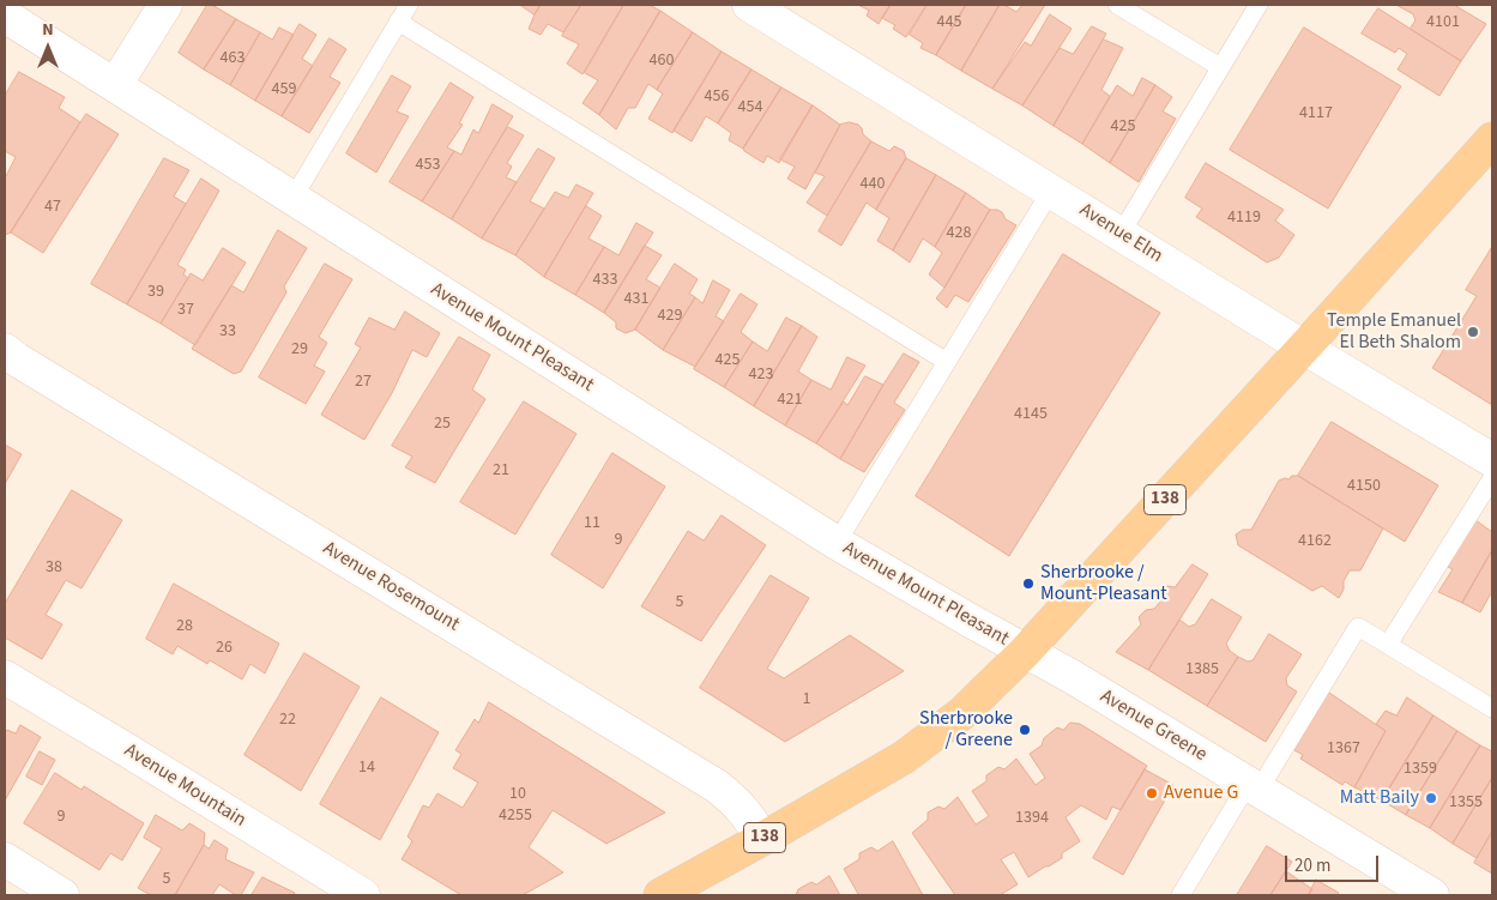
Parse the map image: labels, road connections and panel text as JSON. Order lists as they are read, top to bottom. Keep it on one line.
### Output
{"streets":{"main road":["138"],"street":["Avenue Elm","Avenue Mount Pleasant","Avenue Rosemount","Avenue Greene","Avenue Mountain"]},"crossings":[["Avenue Elm","138"],["Avenue Mount Pleasant","138"],["Avenue Mount Pleasant","Avenue Greene"],["138","Avenue Rosemount"],["138","Avenue Greene"]],"places":["Temple Emanuel El Beth Shalom","Sherbrooke / Mount-Pleasant","Sherbrooke / Greene","Avenue G","Matt Baily"],"house_numbers":["445","4101","463","460","459","456","454","4117","425","453","440","47","4119","428","433","39","431","37","429","33","29","425","423","27","421","4145","25","21","4150","11","9","4162","38","5","28","26","1385","1","22","1367","14","1359","10","1355","4255","9","1394","5"],"scale_bar":"20 m","north":"top"}
